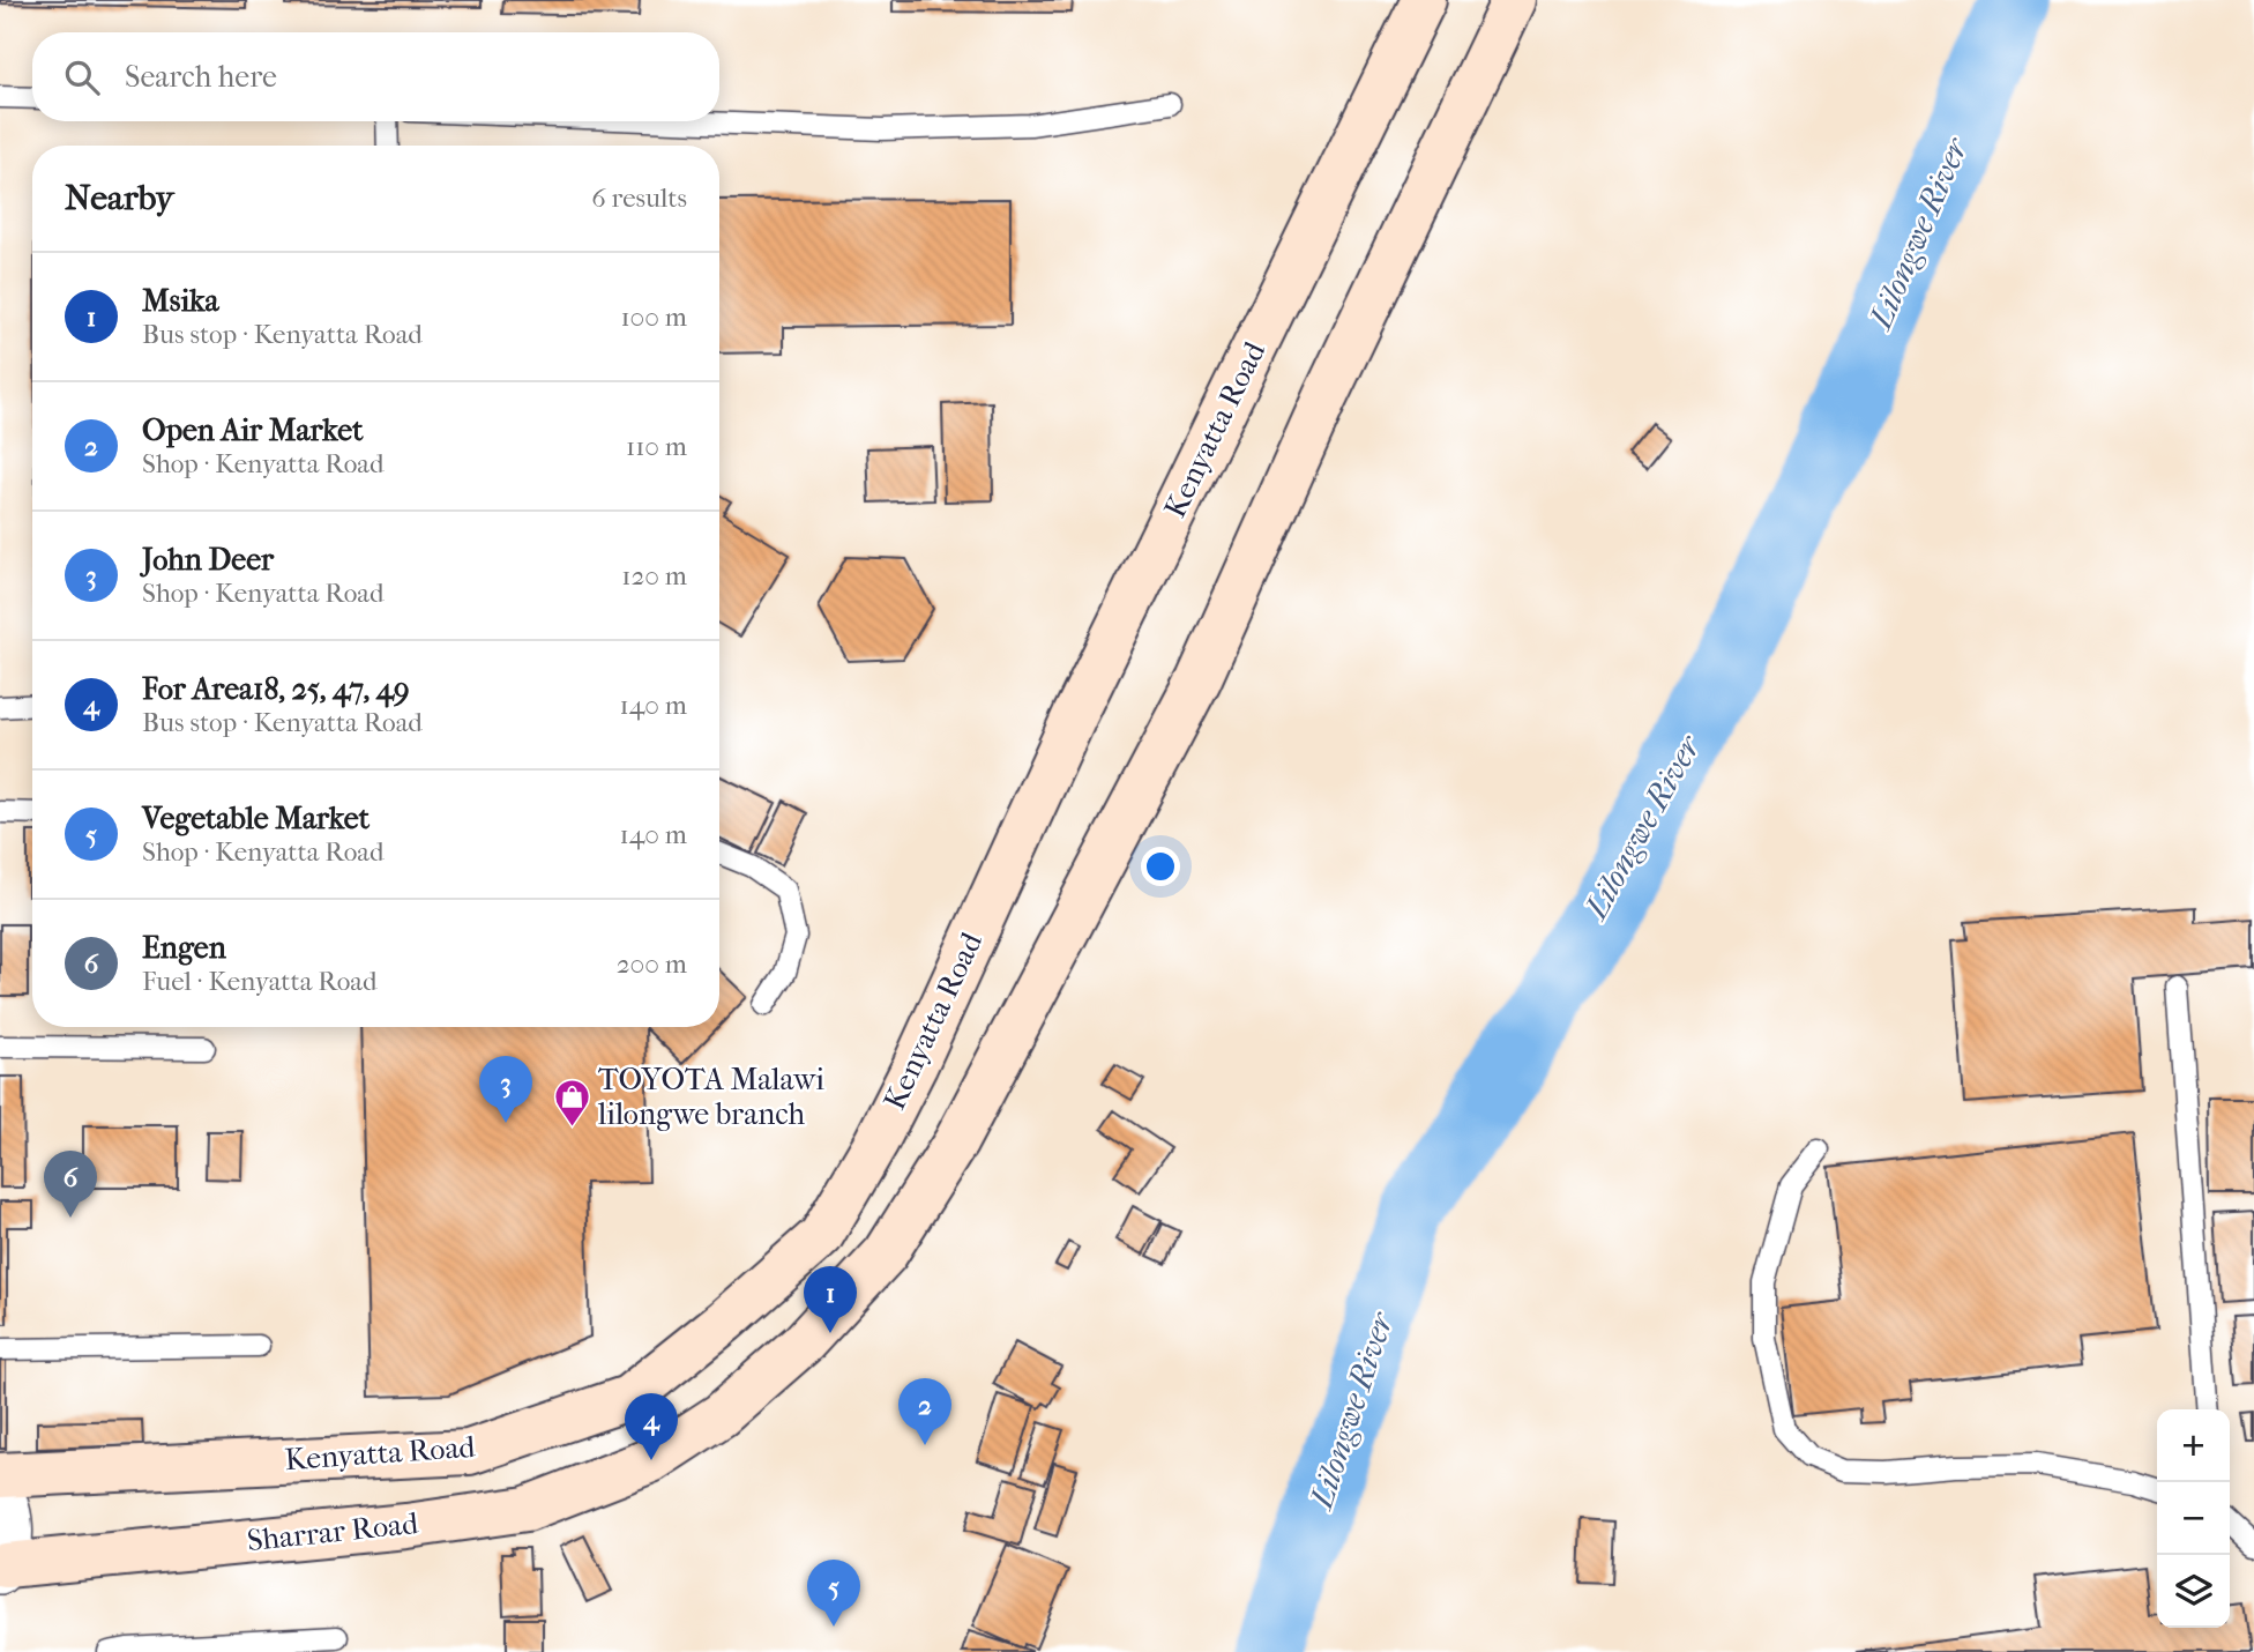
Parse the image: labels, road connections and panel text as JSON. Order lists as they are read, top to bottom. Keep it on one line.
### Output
{"streets":{"main road":["Kenyatta Road","Sharrar Road"]},"water":["Lilongwe River"],"places":{"shop":["TOYOTA Malawi lilongwe branch"]},"page":{"search":"Search here","heading":["Nearby","6 results"],"list":[{"mark":"1","name":"Msika","note":"Bus stop · Kenyatta Road","value":"100 m"},{"mark":"2","name":"Open Air Market","note":"Shop · Kenyatta Road","value":"110 m"},{"mark":"3","name":"John Deer","note":"Shop · Kenyatta Road","value":"120 m"},{"mark":"4","name":"For Area18, 25, 47, 49","note":"Bus stop · Kenyatta Road","value":"140 m"},{"mark":"5","name":"Vegetable Market","note":"Shop · Kenyatta Road","value":"140 m"},{"mark":"6","name":"Engen","note":"Fuel · Kenyatta Road","value":"200 m"}],"pins":["3","6","1","2","4","5"],"map_buttons":["+","−"]}}
